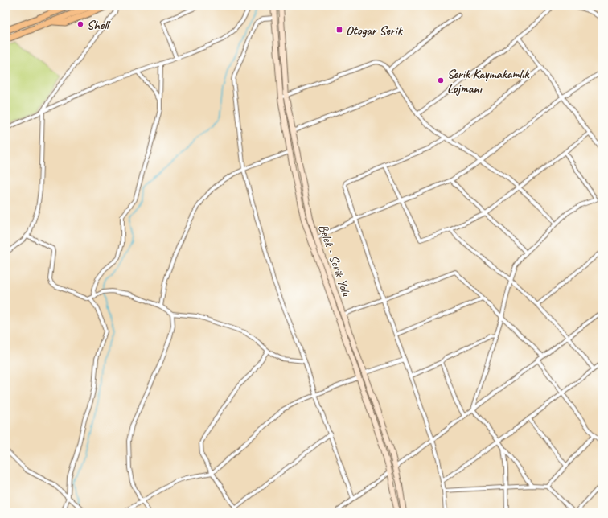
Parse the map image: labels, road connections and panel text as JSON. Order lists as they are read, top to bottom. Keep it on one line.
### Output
{"streets":{"main road":["Belek - Serik Yolu"]},"places":{"other":["Shell","Serik Kaymakamlık Lojmanı"],"transit":["Otogar Serik"]}}
